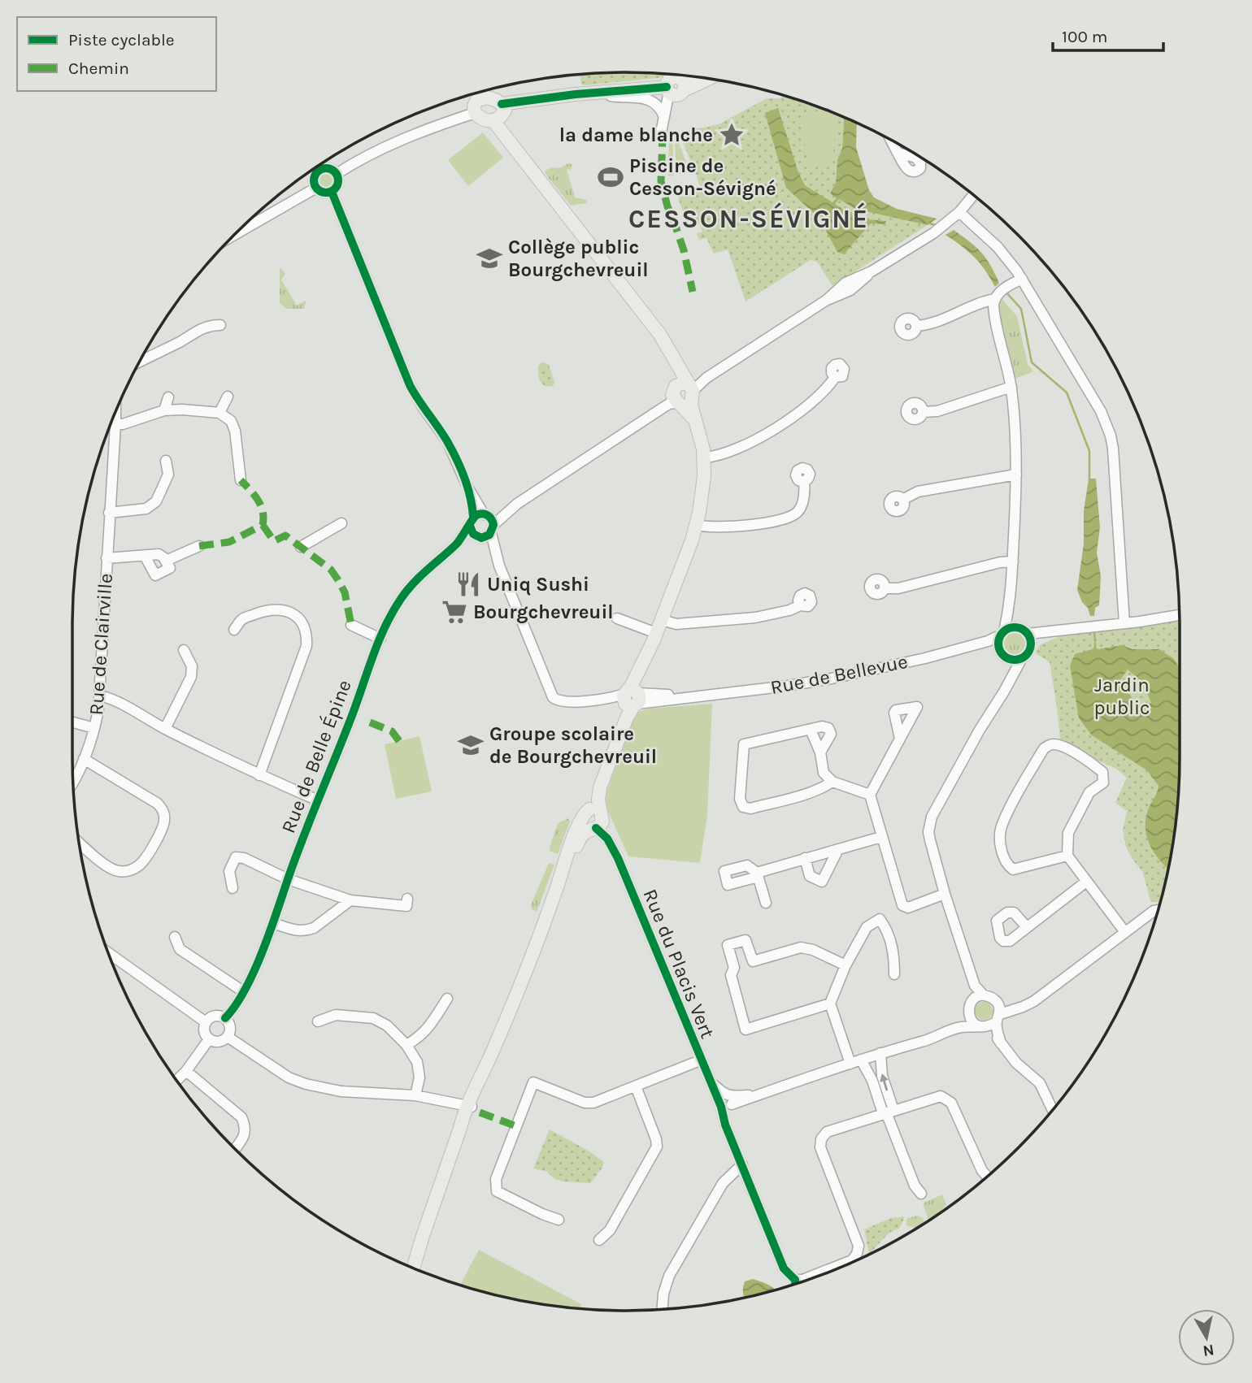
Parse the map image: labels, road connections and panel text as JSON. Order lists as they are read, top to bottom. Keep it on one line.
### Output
{"streets":{"street":["Rue de Clairville","Rue de Bellevue","Rue de Belle Épine","Rue du Placis Vert"]},"districts":["CESSON-SÉVIGNÉ"],"parks":["Jardin public"],"places":{"place":["la dame blanche"],"sports":["Piscine de Cesson-Sévigné"],"school or university":["Collège public Bourgchevreuil","Groupe scolaire de Bourgchevreuil"],"restaurant":["Uniq Sushi"],"supermarket":["Bourgchevreuil"]},"legend":["Piste cyclable","Chemin"],"scale_bar":"100 m","north":"bottom"}
